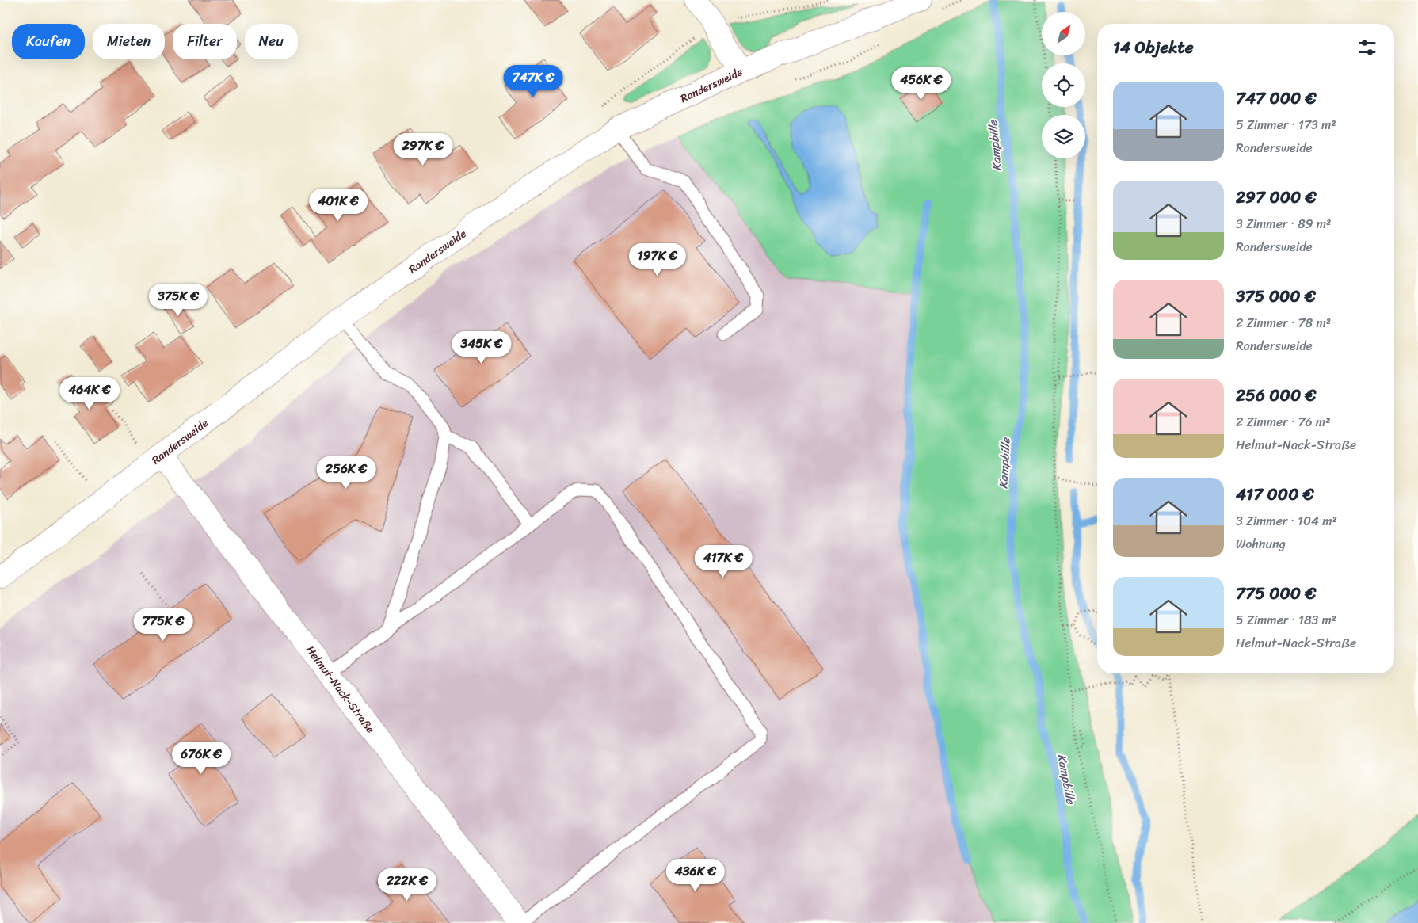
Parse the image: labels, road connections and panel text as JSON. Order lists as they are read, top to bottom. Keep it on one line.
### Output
{"streets":{"street":["Randersweide","Helmut-Nack-Straße"]},"crossings":[["Randersweide","Helmut-Nack-Straße"]],"water":["Kampbille"],"north":"top right","page":{"chip":["Kaufen","Mieten","Filter","Neu"],"heading":"14 Objekte","price":["747K €","456K €","297K €","401K €","197K €","375K €","345K €","464K €","256K €","417K €","775K €","676K €","436K €","222K €"],"list":[{"name":"747 000 €","note":"5 Zimmer · 173 m² · Randersweide"},{"name":"297 000 €","note":"3 Zimmer · 89 m² · Randersweide"},{"name":"375 000 €","note":"2 Zimmer · 78 m² · Randersweide"},{"name":"256 000 €","note":"2 Zimmer · 76 m² · Helmut-Nack-Straße"},{"name":"417 000 €","note":"3 Zimmer · 104 m² · Wohnung"},{"name":"775 000 €","note":"5 Zimmer · 183 m² · Helmut-Nack-Straße"}]}}
